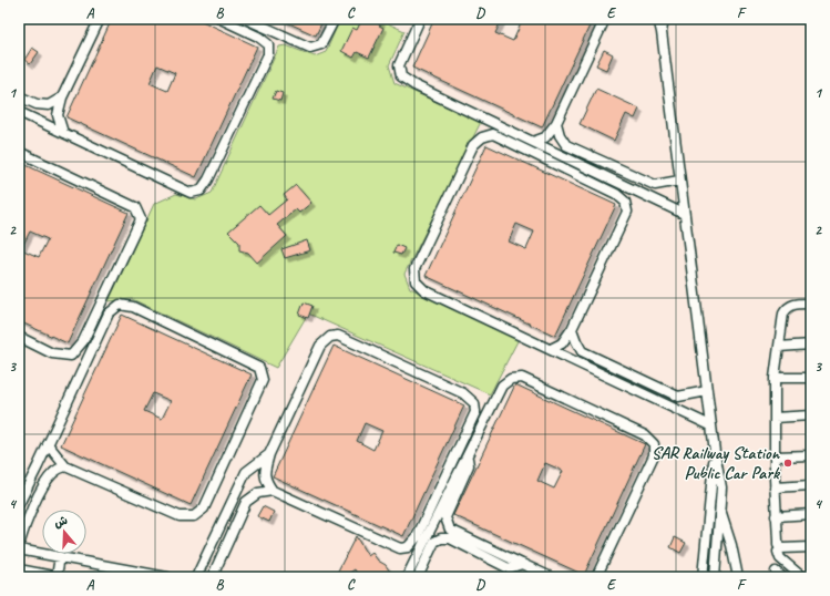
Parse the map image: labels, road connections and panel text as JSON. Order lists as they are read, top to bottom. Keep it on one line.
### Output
{"places":["SAR Railway Station Public Car Park"],"north":"top","grid":{"columns":["A","B","C","D","E","F"],"rows":["1","2","3","4"]}}
